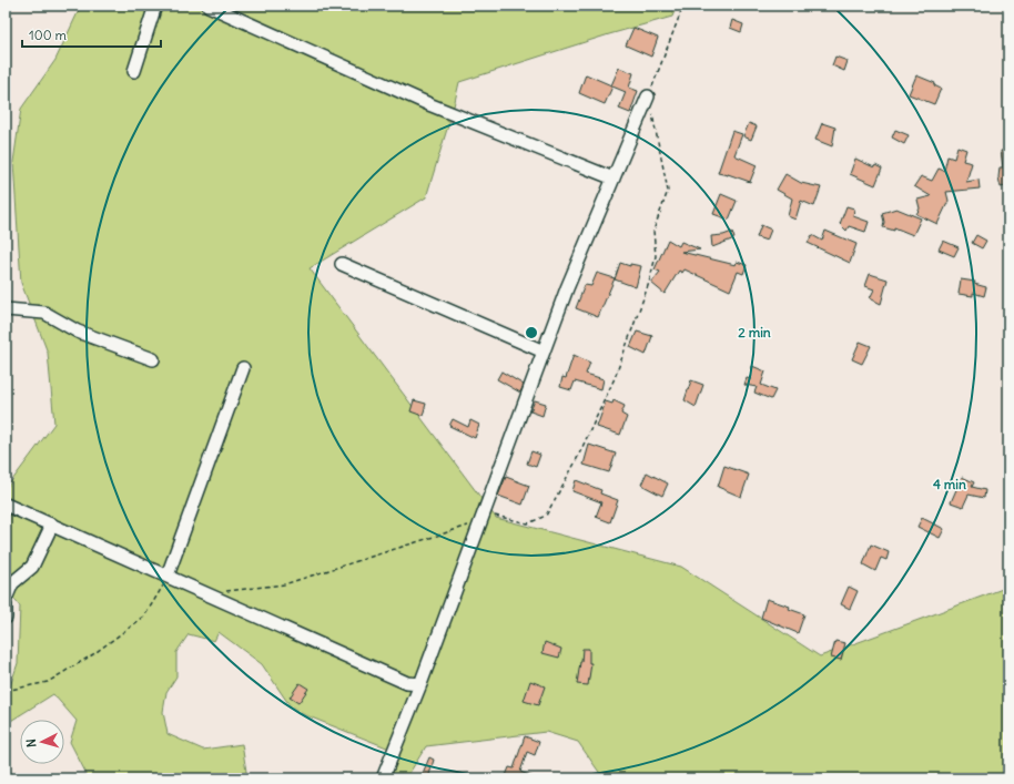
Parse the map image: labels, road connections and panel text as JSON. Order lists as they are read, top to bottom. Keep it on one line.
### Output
{"scale_bar":"100 m","north":"left","rings":["2 min","4 min"]}
